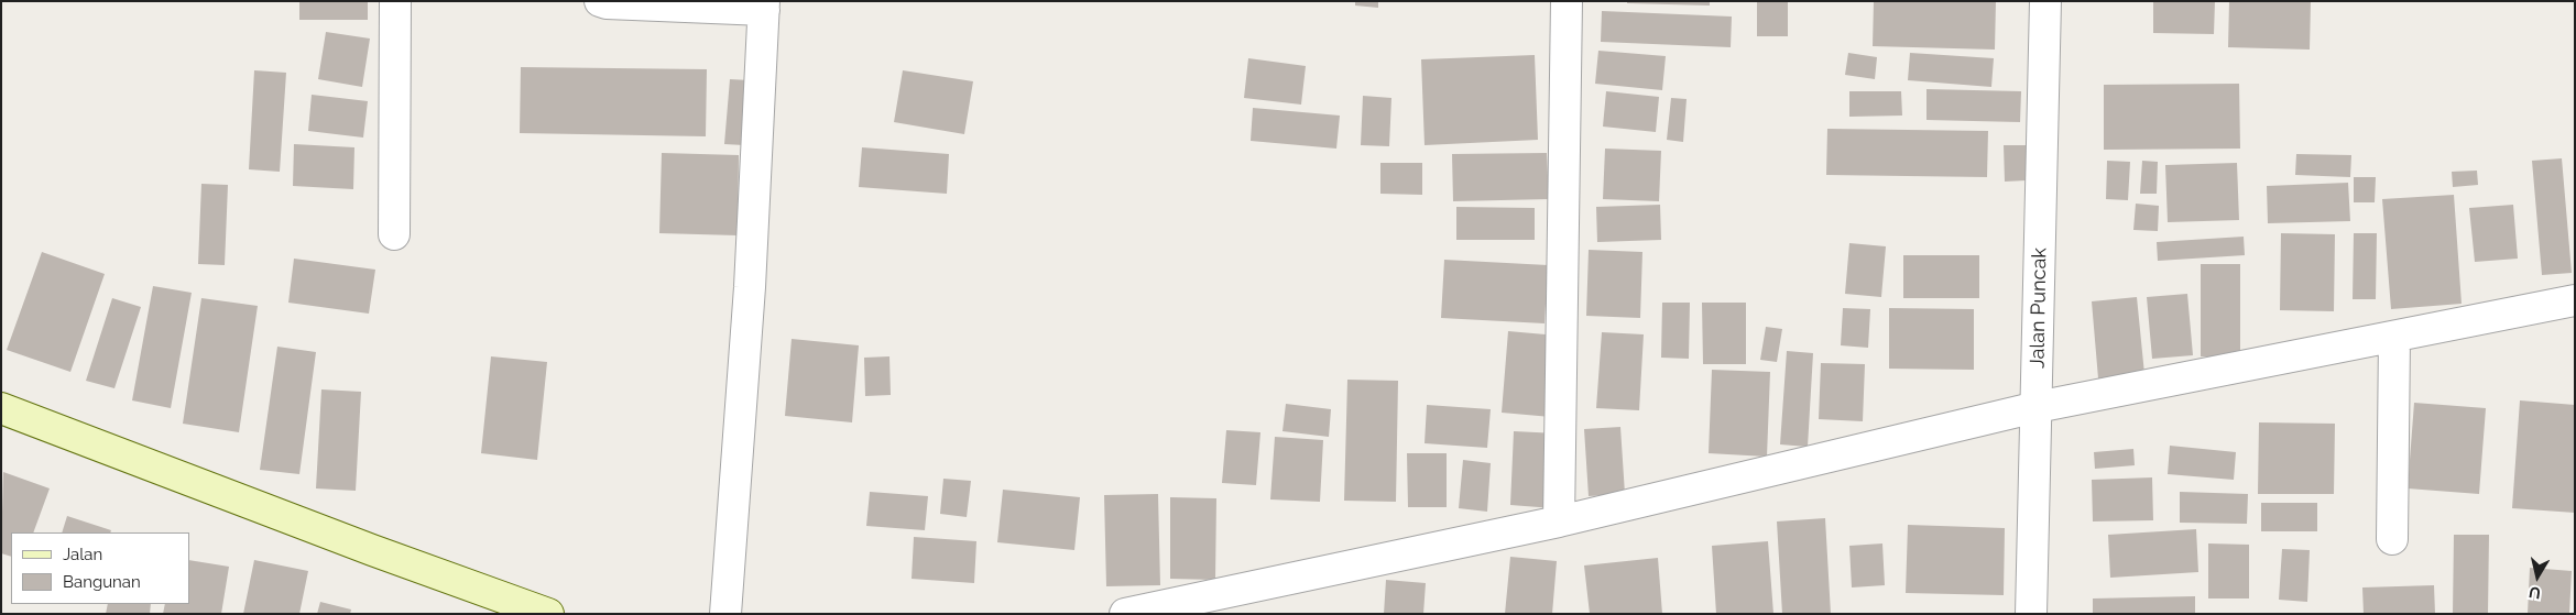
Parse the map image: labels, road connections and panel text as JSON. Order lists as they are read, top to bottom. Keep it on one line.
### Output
{"streets":{"street":["Jalan Puncak"]},"legend":["Jalan","Bangunan"],"north":"bottom"}
